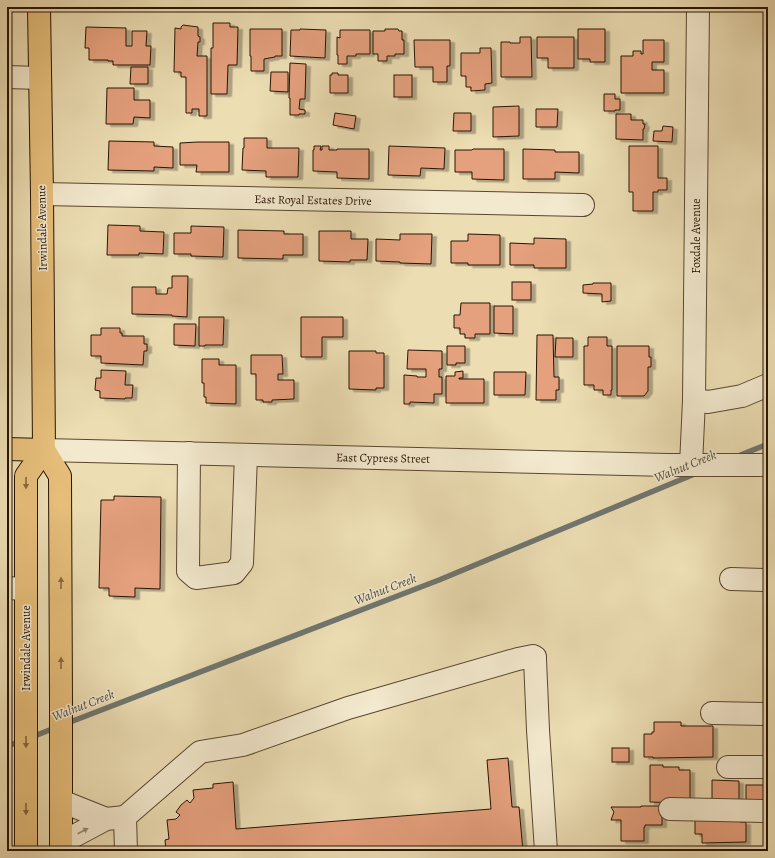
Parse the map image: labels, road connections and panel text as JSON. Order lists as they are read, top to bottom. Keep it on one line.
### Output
{"streets":{"main road":["Irwindale Avenue","East Cypress Street"],"street":["East Royal Estates Drive","Foxdale Avenue"]},"crossings":[["East Royal Estates Drive","Irwindale Avenue"],["Irwindale Avenue","East Cypress Street"],["Foxdale Avenue","East Cypress Street"]],"water":["Walnut Creek"]}
